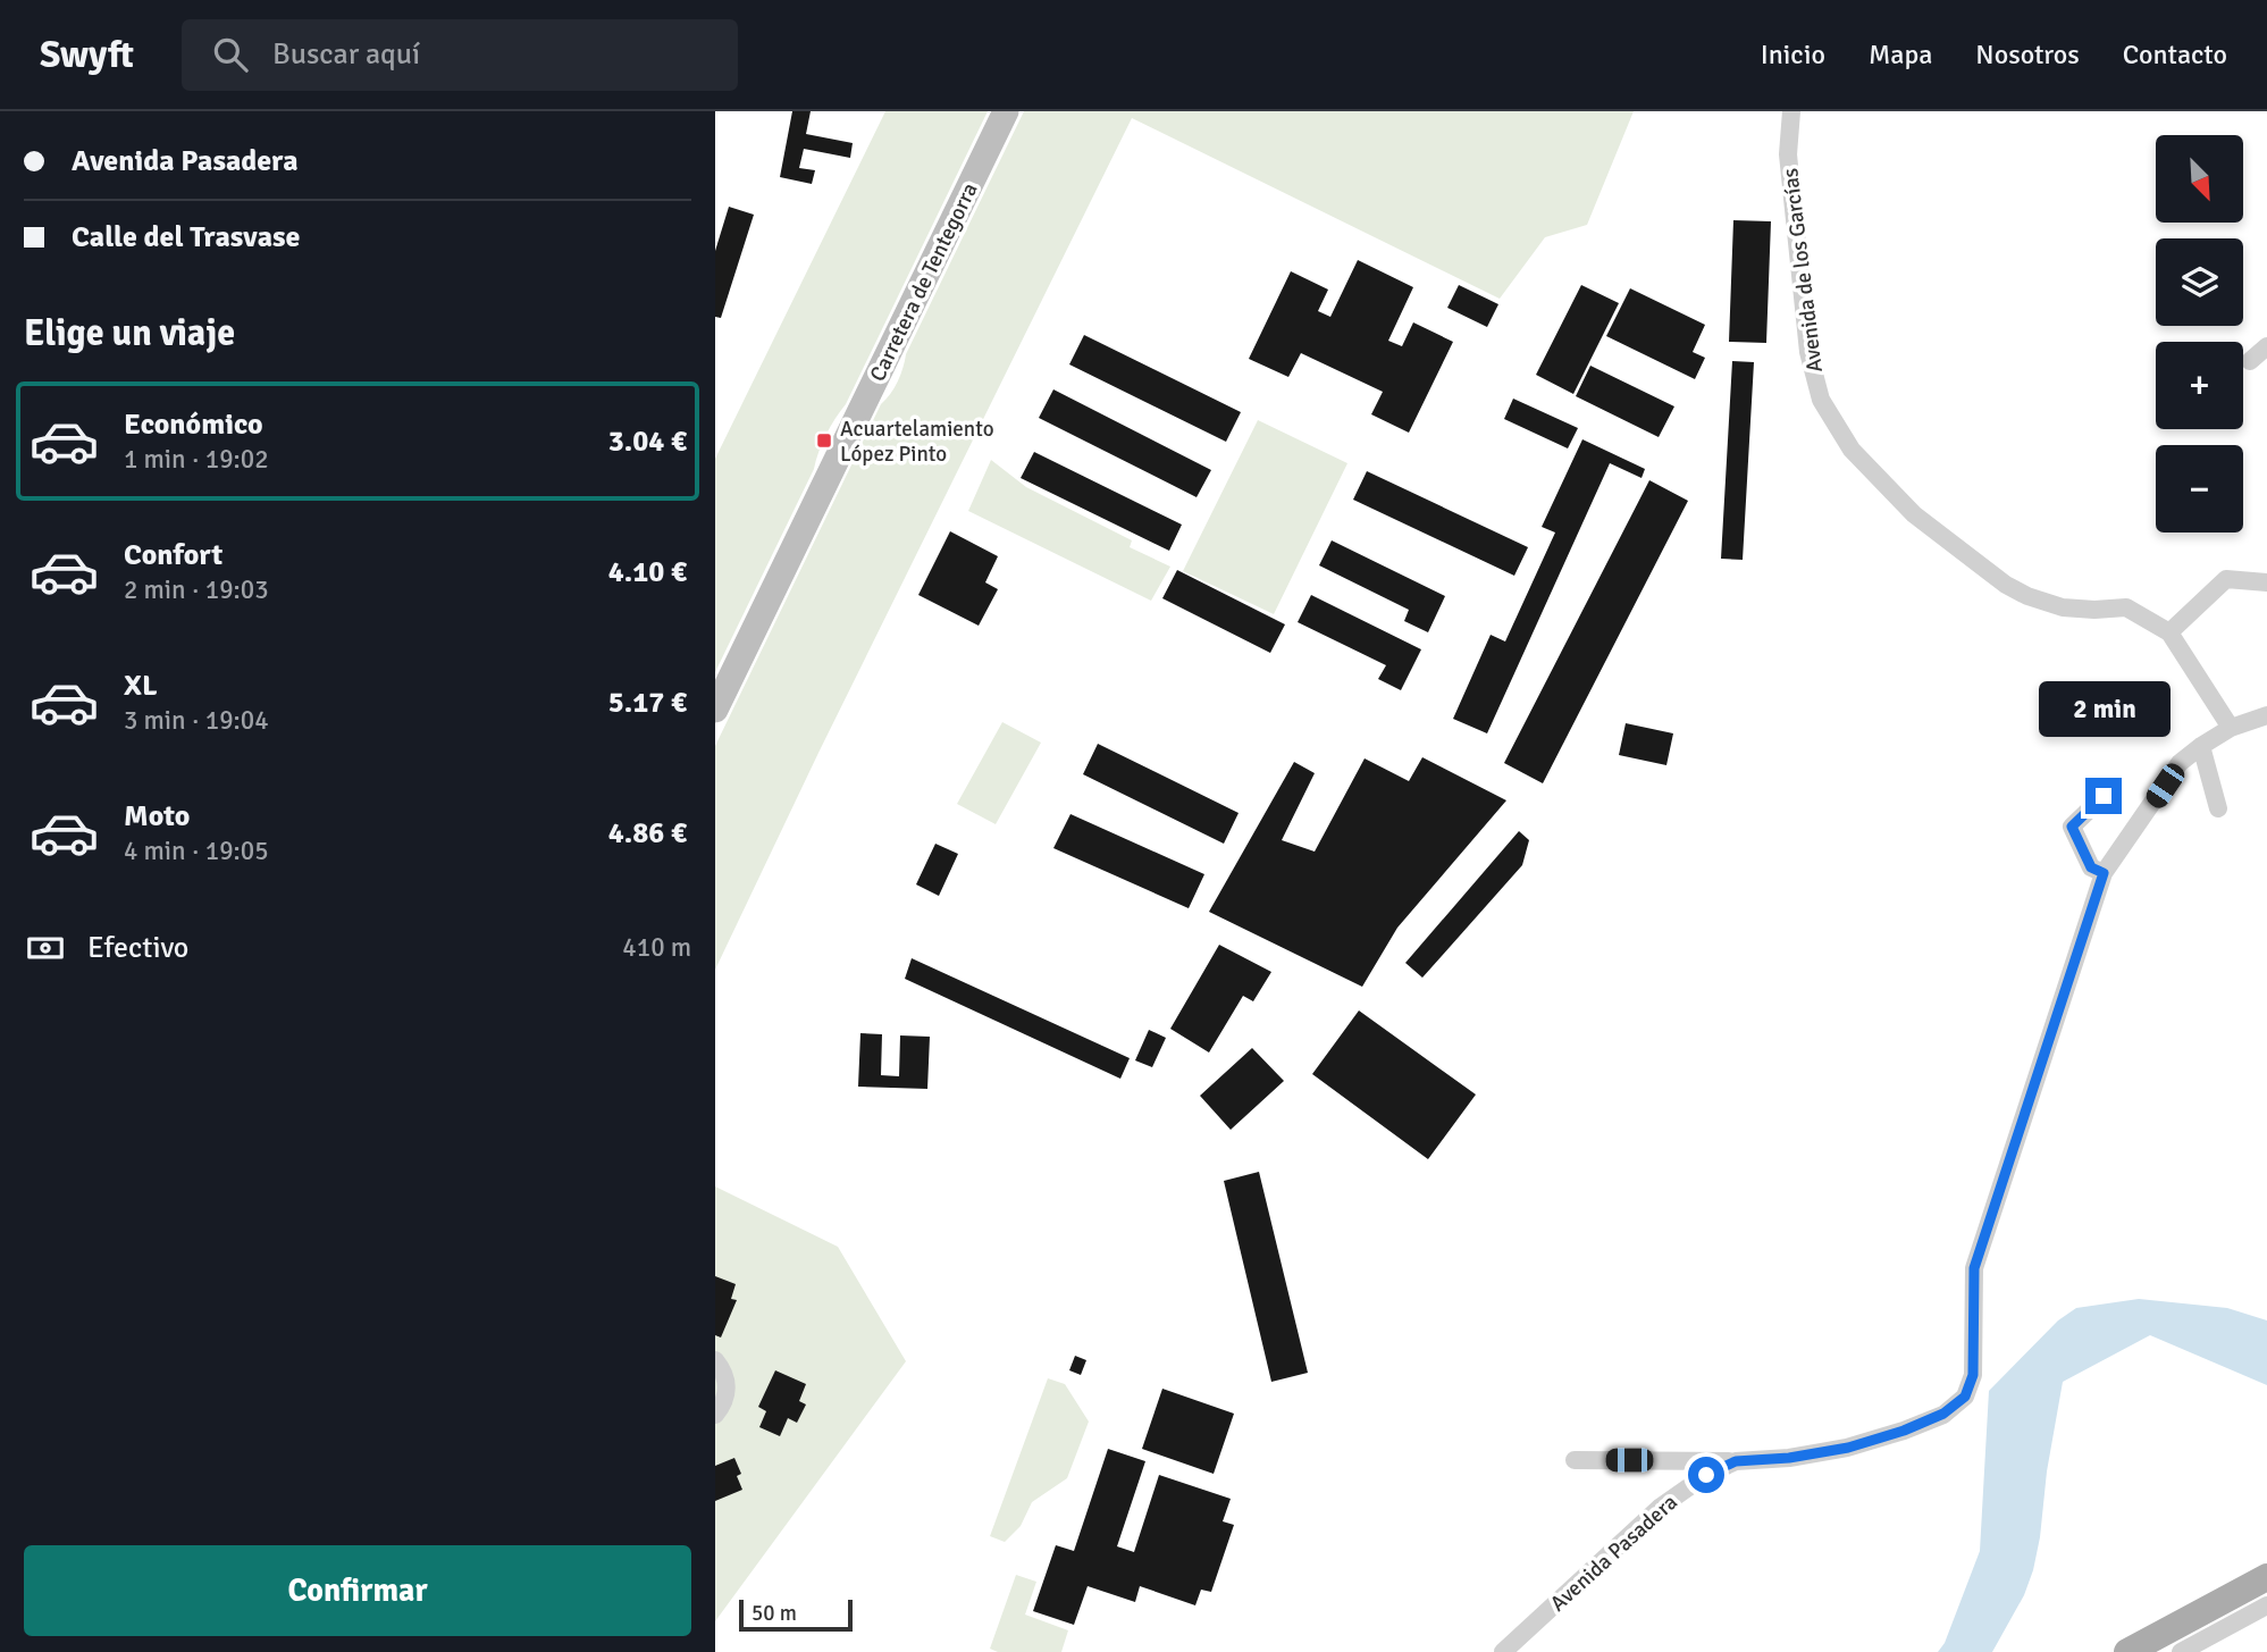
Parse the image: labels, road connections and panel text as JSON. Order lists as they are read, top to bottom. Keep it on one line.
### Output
{"streets":{"main road":["Carretera de Tentegorra"],"street":["Avenida de los Garcías","Avenida Pasadera"]},"crossings":[["Avenida de los Garcías","Avenida Pasadera"]],"places":{"transit":["Acuartelamiento López Pinto"]},"scale_bar":"50 m","north":"bottom right","page":{"header":"Swyft","search":"Buscar aquí","nav":["Inicio","Mapa","Nosotros","Contacto"],"banner":["Avenida Pasadera","Calle del Trasvase"],"map_buttons":["+","−"],"heading":"Elige un viaje","list":[{"name":"Económico","note":"1 min · 19:02","value":"3.04 €"},{"name":"Confort","note":"2 min · 19:03","value":"4.10 €"},{"name":"XL","note":"3 min · 19:04","value":"5.17 €"},{"name":"Moto","note":"4 min · 19:05","value":"4.86 €"}],"bubble":"2 min","pay":["Efectivo","410 m"],"buttons":"Confirmar","scale":"50 m"}}
